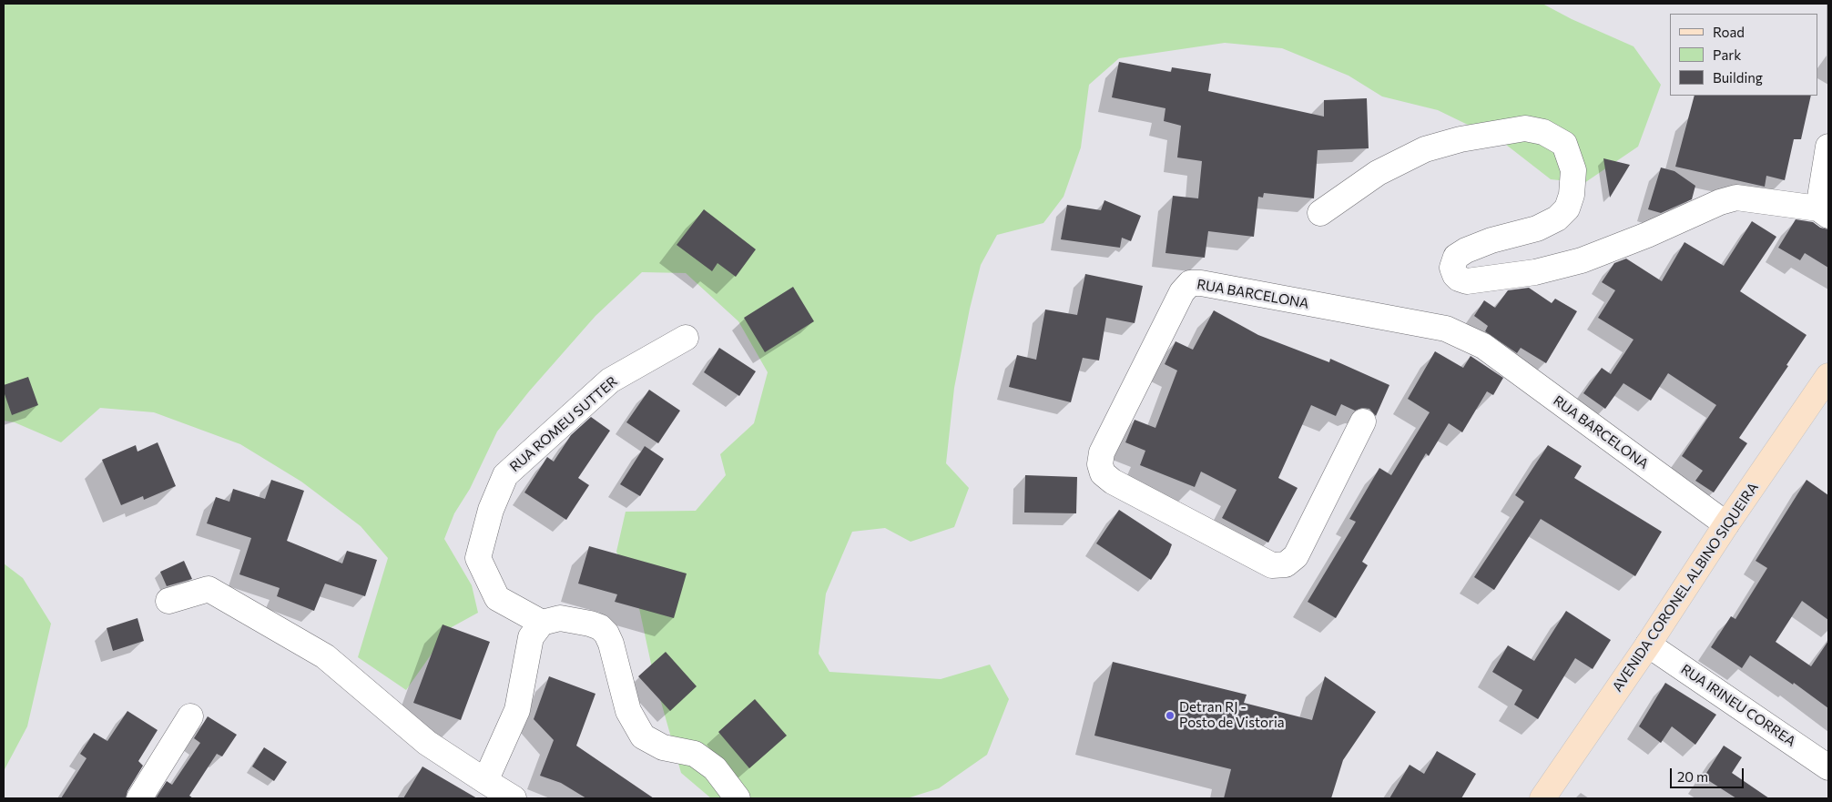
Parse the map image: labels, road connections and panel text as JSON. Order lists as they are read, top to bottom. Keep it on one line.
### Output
{"streets":{"main road":["AVENIDA CORONEL ALBINO SIQUEIRA"],"street":["RUA BARCELONA","RUA ROMEU SUTTER","RUA IRINEU CORREA"]},"crossings":[["RUA BARCELONA","AVENIDA CORONEL ALBINO SIQUEIRA"],["AVENIDA CORONEL ALBINO SIQUEIRA","RUA IRINEU CORREA"]],"places":["Detran RJ - Posto de Vistoria"],"legend":["Road","Park","Building"],"scale_bar":"20 m"}
